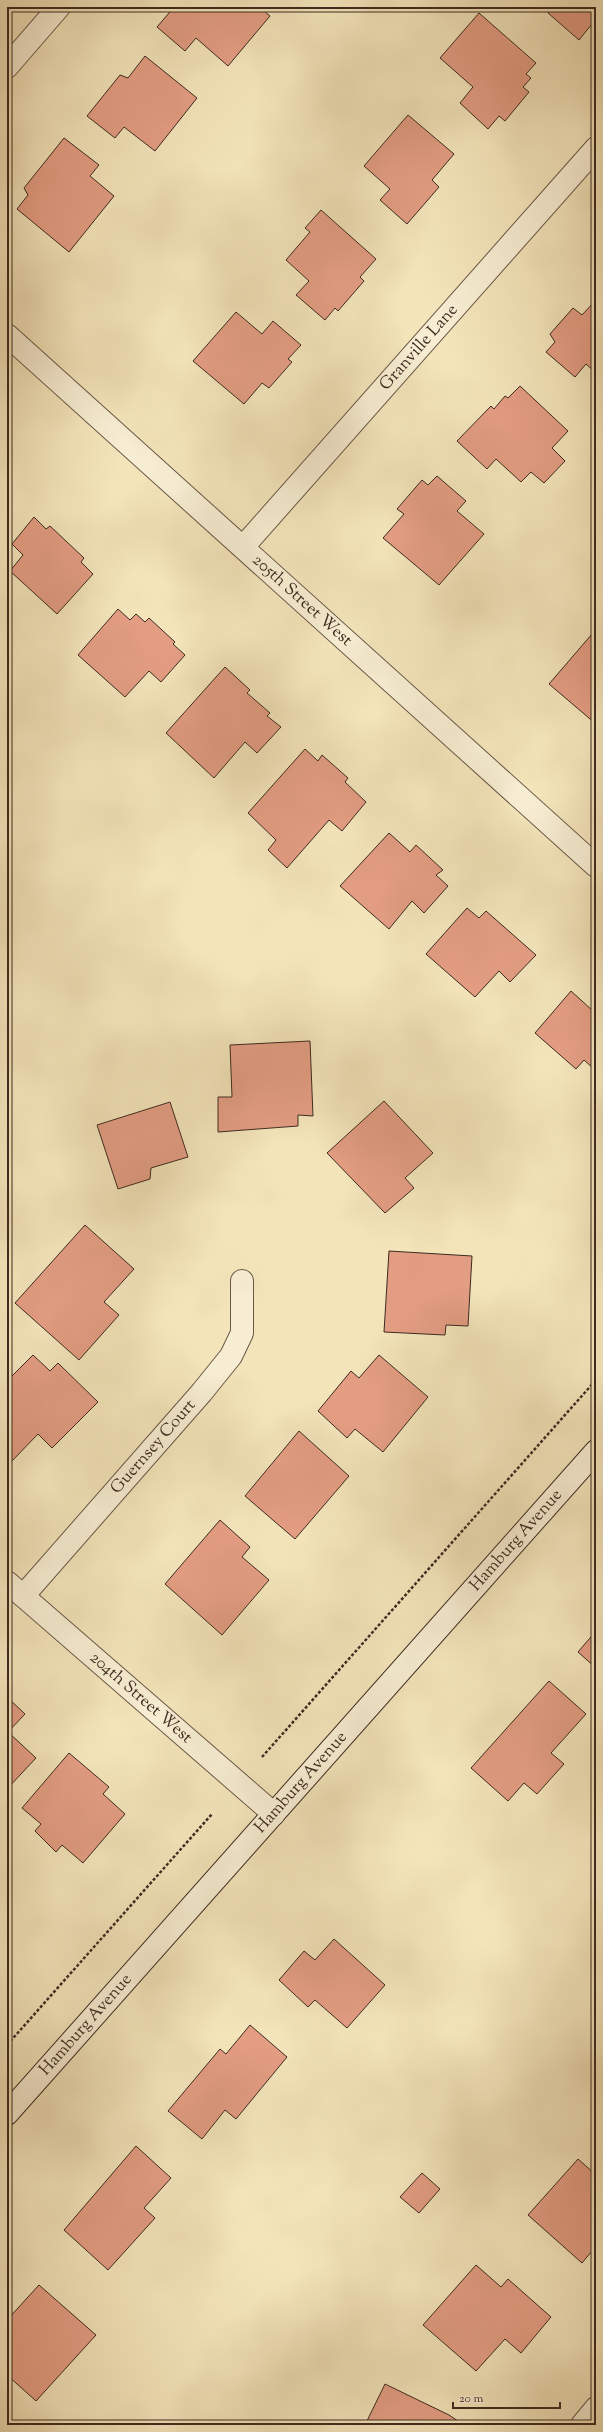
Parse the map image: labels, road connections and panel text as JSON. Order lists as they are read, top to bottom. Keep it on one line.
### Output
{"streets":{"street":["Granville Lane","205th Street West","Guernsey Court","Hamburg Avenue","204th Street West"]},"crossings":[["Granville Lane","205th Street West"],["Guernsey Court","204th Street West"],["Hamburg Avenue","204th Street West"]],"scale_bar":"20 m"}
